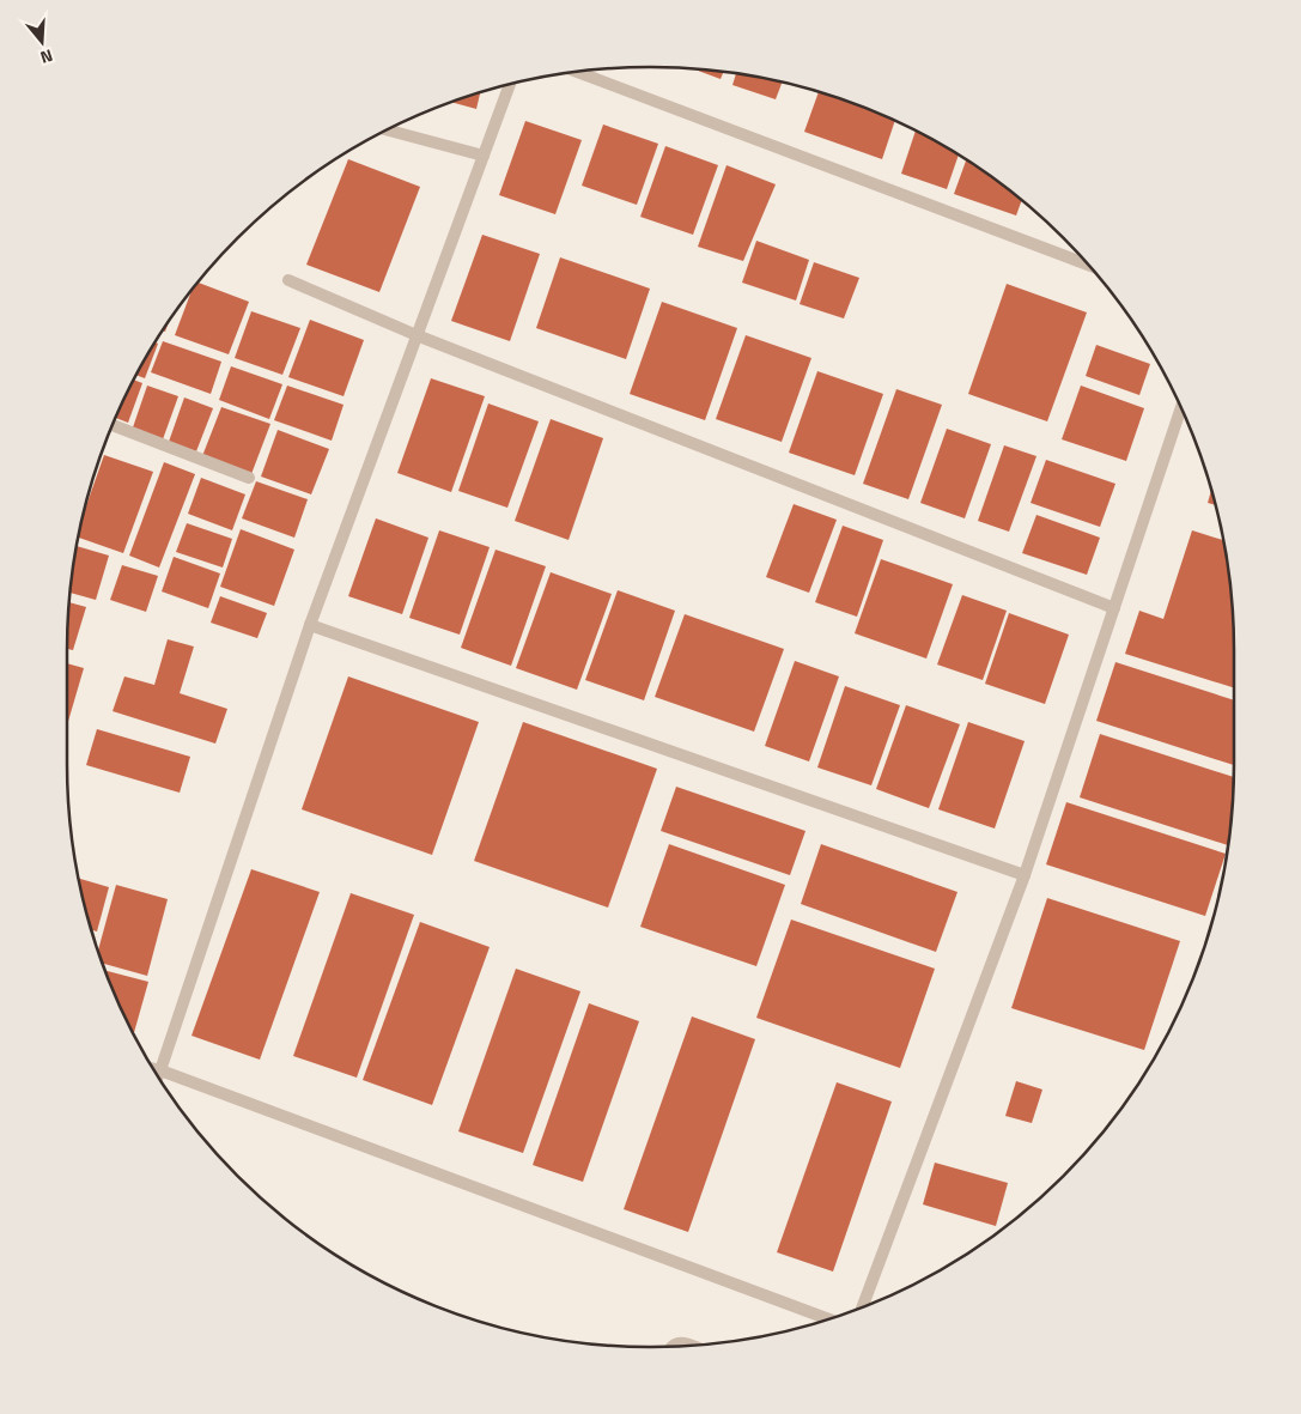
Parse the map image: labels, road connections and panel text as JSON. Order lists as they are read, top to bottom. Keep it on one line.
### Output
{"north":"bottom"}
